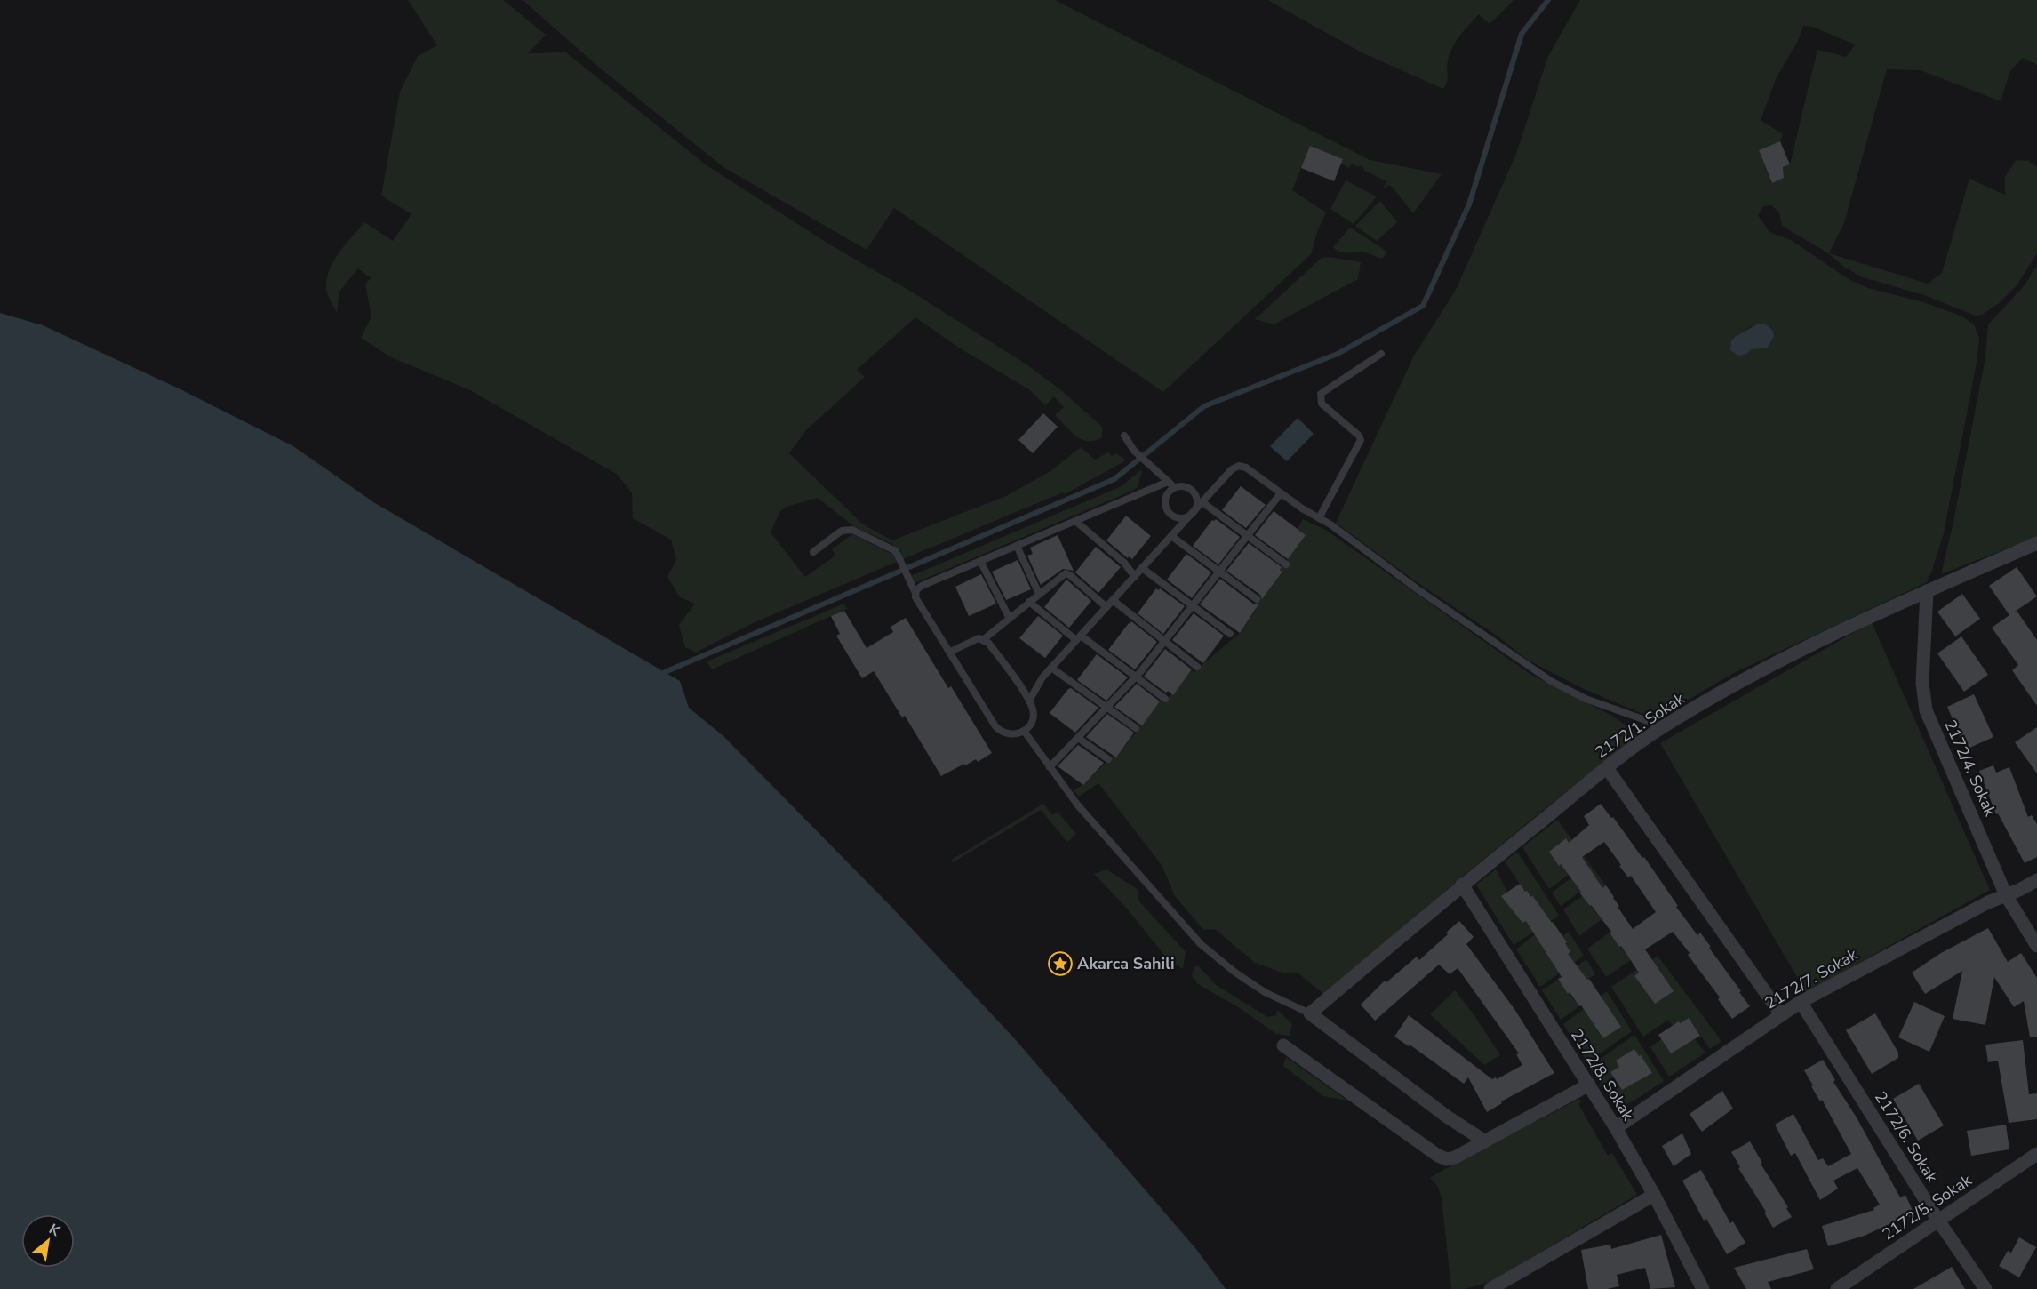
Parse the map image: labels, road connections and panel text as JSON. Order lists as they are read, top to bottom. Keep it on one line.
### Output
{"streets":{"street":["2172/1. Sokak","2172/4. Sokak","2172/7. Sokak","2172/8. Sokak","2172/6. Sokak","2172/5. Sokak"]},"crossings":[["2172/1. Sokak","2172/4. Sokak"],["2172/1. Sokak","2172/8. Sokak"],["2172/4. Sokak","2172/7. Sokak"],["2172/7. Sokak","2172/8. Sokak"],["2172/7. Sokak","2172/6. Sokak"],["2172/6. Sokak","2172/5. Sokak"]],"places":{"place":["Akarca Sahili"]},"north":"top right"}
